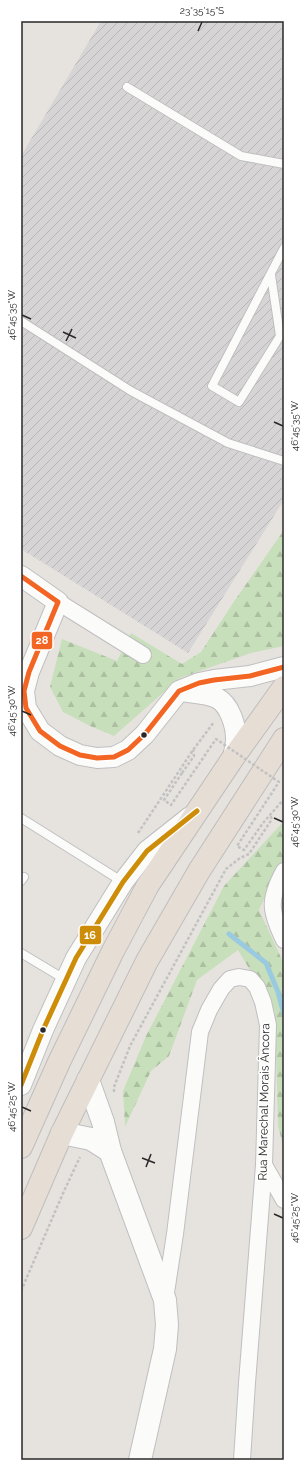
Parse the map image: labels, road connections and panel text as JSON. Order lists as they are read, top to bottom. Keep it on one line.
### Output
{"streets":{"street":["Rua Marechal Morais Âncora"]},"lines":["transit line 28","transit line 16"],"coordinates":["23°35'15\"S","46°45'35\"W","46°45'30\"W","46°45'25\"W"]}
